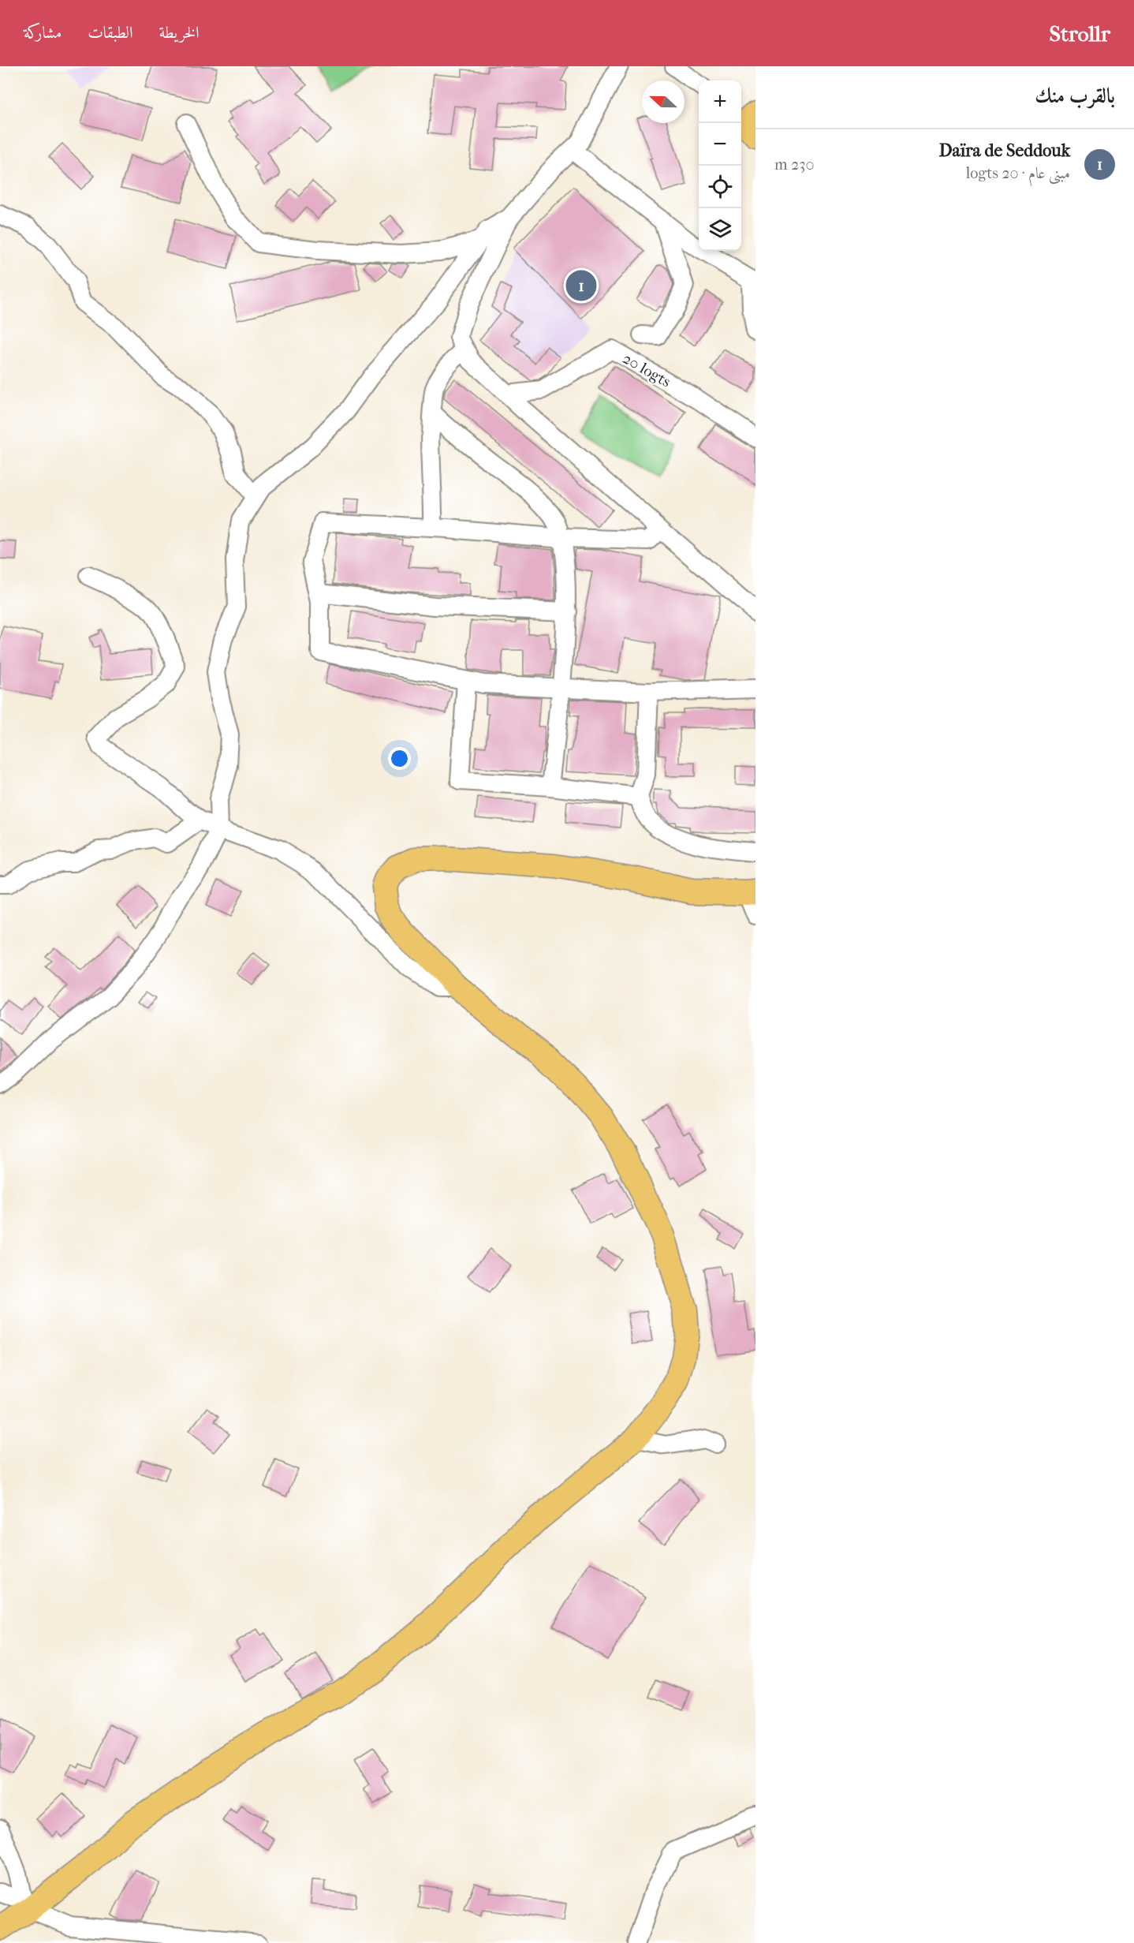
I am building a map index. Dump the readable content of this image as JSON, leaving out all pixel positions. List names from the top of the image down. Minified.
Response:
{"streets":{"street":["20 logts"]},"north":"left","page":{"header":"Strollr","nav":["الخريطة","الطبقات","مشاركة"],"heading":"بالقرب منك","map_buttons":["+","−"],"list":[{"mark":"1","name":"Daïra de Seddouk","note":"مبنى عام · 20 logts","value":"230 m"}],"pins":"1"}}
